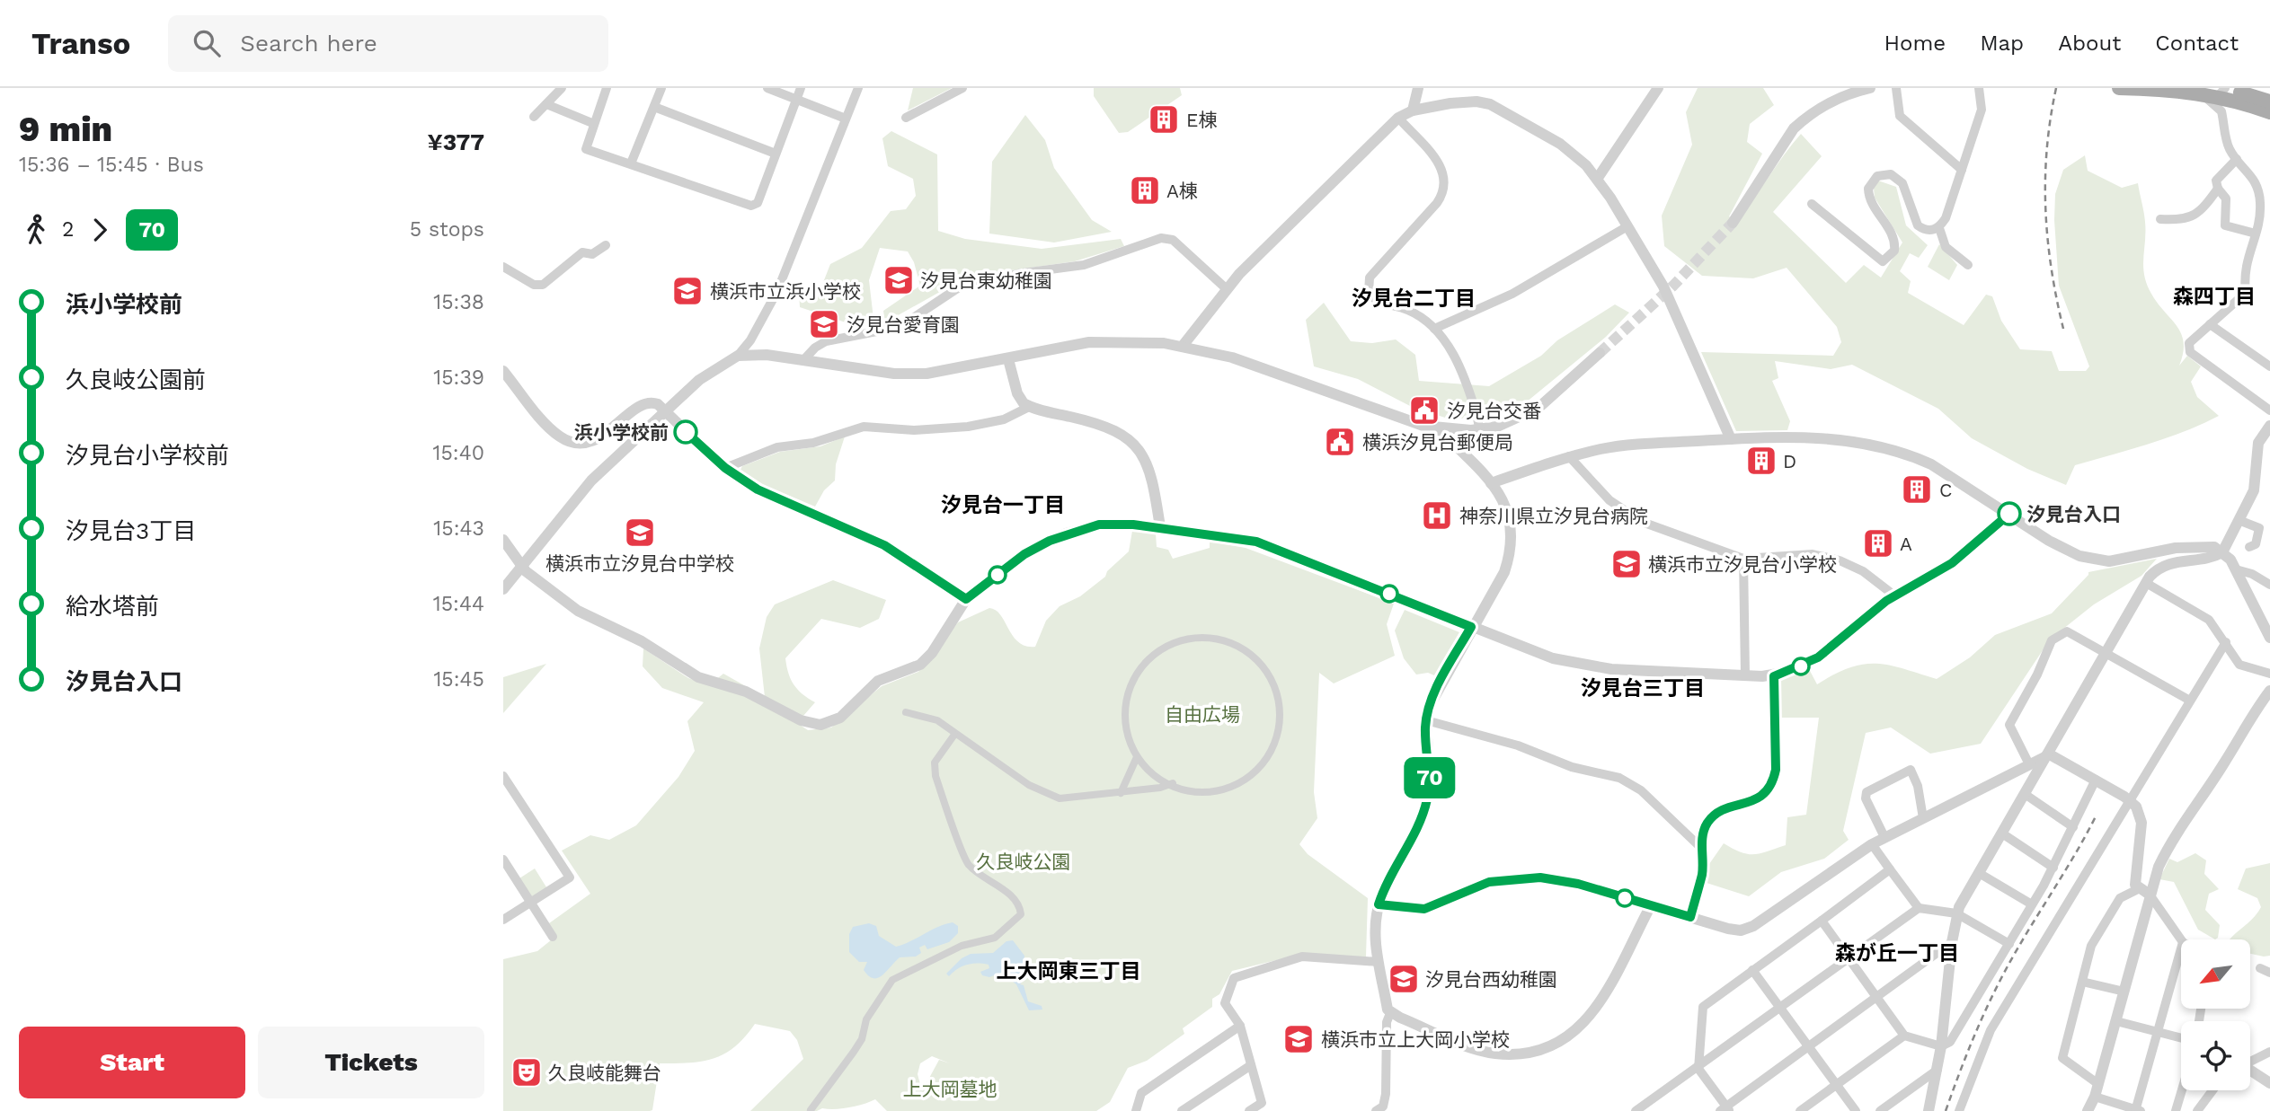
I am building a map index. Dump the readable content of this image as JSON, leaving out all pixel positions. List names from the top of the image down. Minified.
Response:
{"districts":["森四丁目","汐見台二丁目","汐見台一丁目","汐見台三丁目","森が丘一丁目","上大岡東三丁目"],"parks":["自由広場","久良岐公園","上大岡墓地"],"places":{"building":["E棟","A棟","D","C","A"],"school or university":["汐見台東幼稚園","横浜市立浜小学校","汐見台愛育園","横浜市立汐見台中学校","横浜市立汐見台小学校","汐見台西幼稚園","横浜市立上大岡小学校"],"public building":["汐見台交番","横浜汐見台郵便局"],"other":["浜小学校前","汐見台入口"],"hospital":["神奈川県立汐見台病院"],"theatre":["久良岐能舞台"]},"lines":["bus line 70"],"north":"bottom left","page":{"header":"Transo","search":"Search here","nav":["Home","Map","About","Contact"],"heading":["9 min","15:36 – 15:45 · Bus","¥377"],"on_map":"70","legs":["2","70","5 stops"],"list":[{"name":"浜小学校前","value":"15:38"},{"name":"久良岐公園前","value":"15:39"},{"name":"汐見台小学校前","value":"15:40"},{"name":"汐見台3丁目","value":"15:43"},{"name":"給水塔前","value":"15:44"},{"name":"汐見台入口","value":"15:45"}],"buttons":["Start","Tickets"]}}
